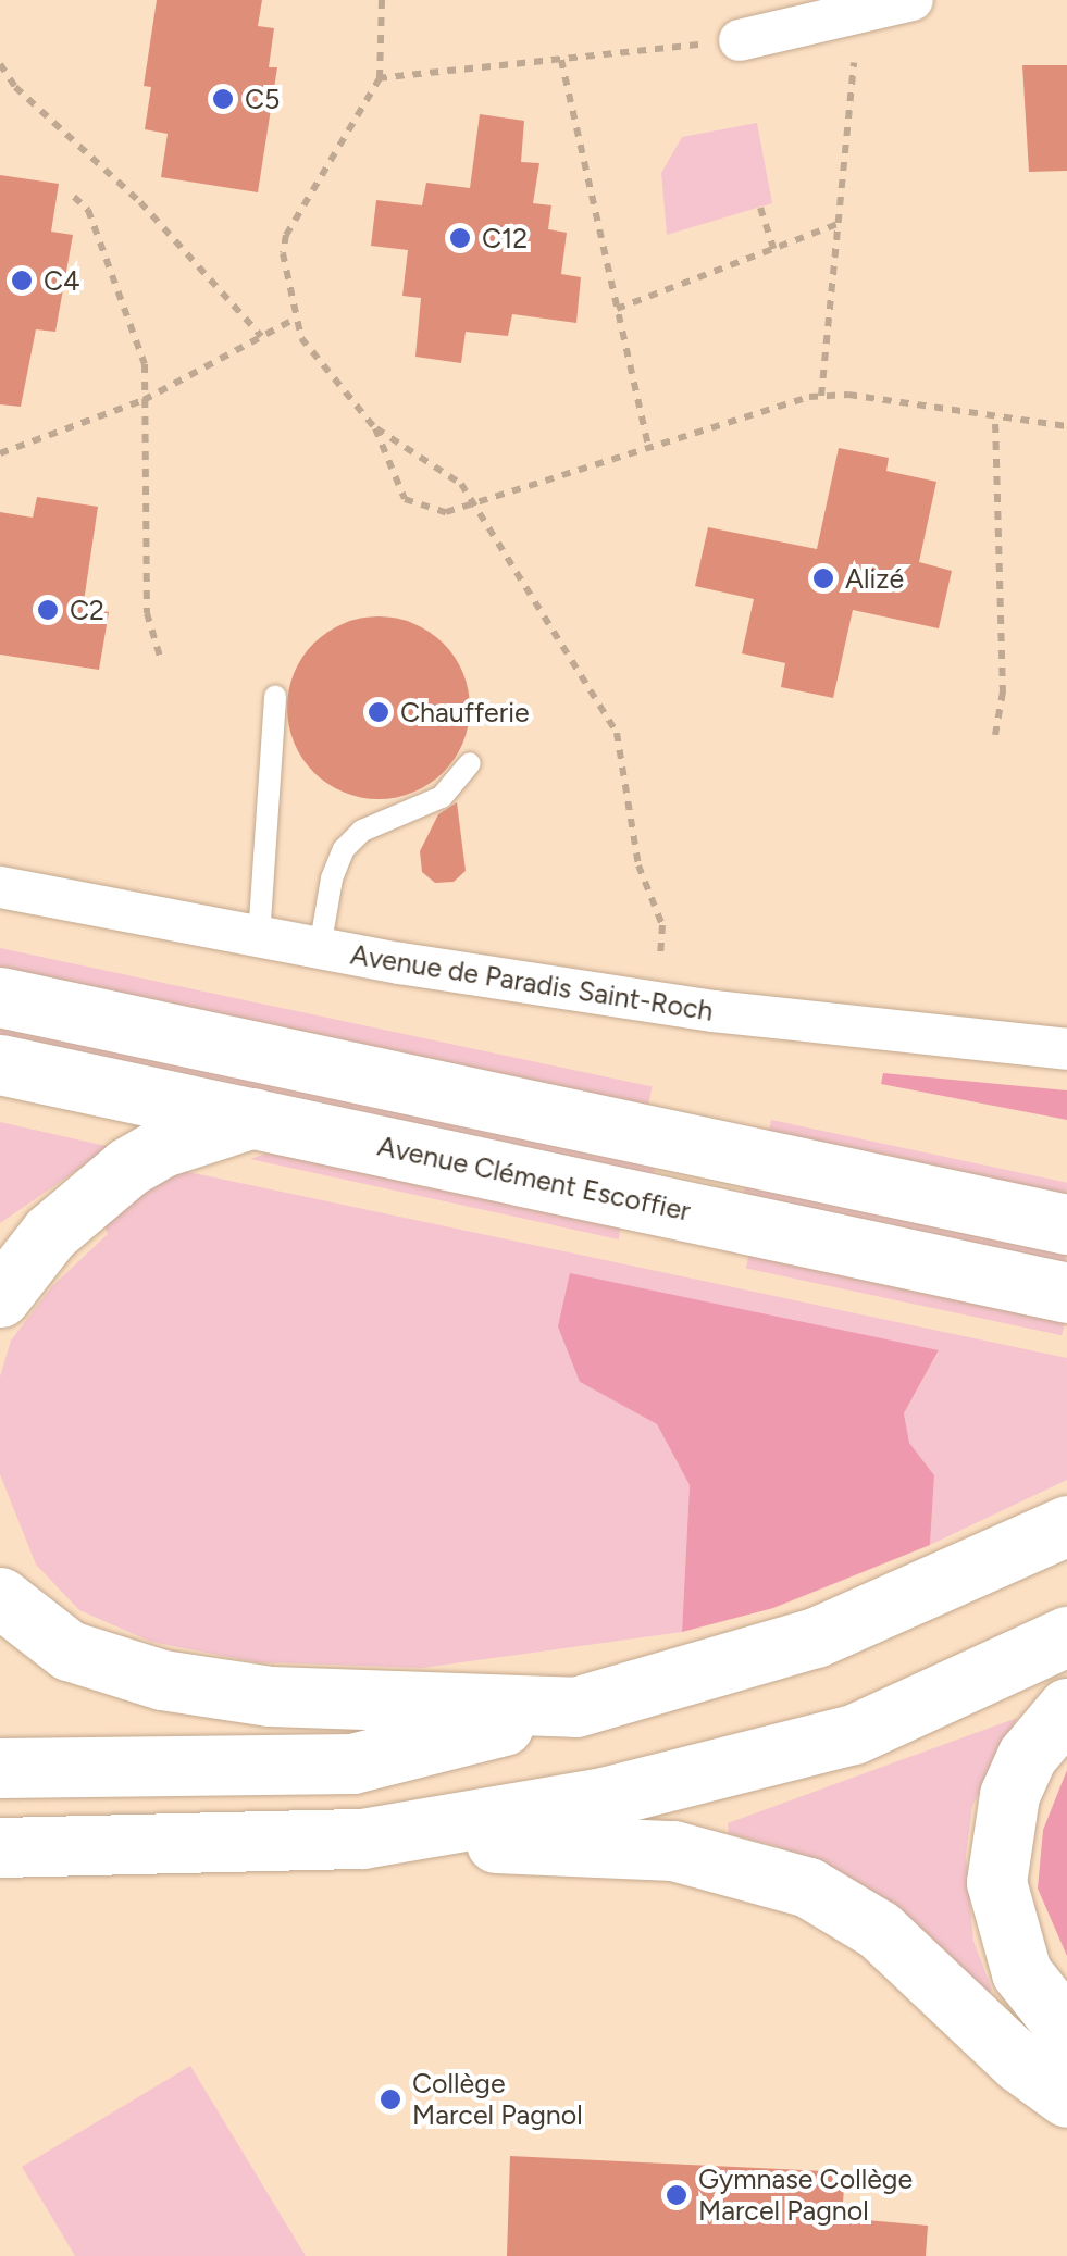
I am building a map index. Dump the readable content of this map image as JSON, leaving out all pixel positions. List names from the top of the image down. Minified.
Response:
{"streets":{"main road":["Avenue Clément Escoffier"],"street":["Avenue de Paradis Saint-Roch"]},"places":["C5","C12","C4","Alizé","C2","Chaufferie","Collège Marcel Pagnol","Gymnase Collège Marcel Pagnol"]}
